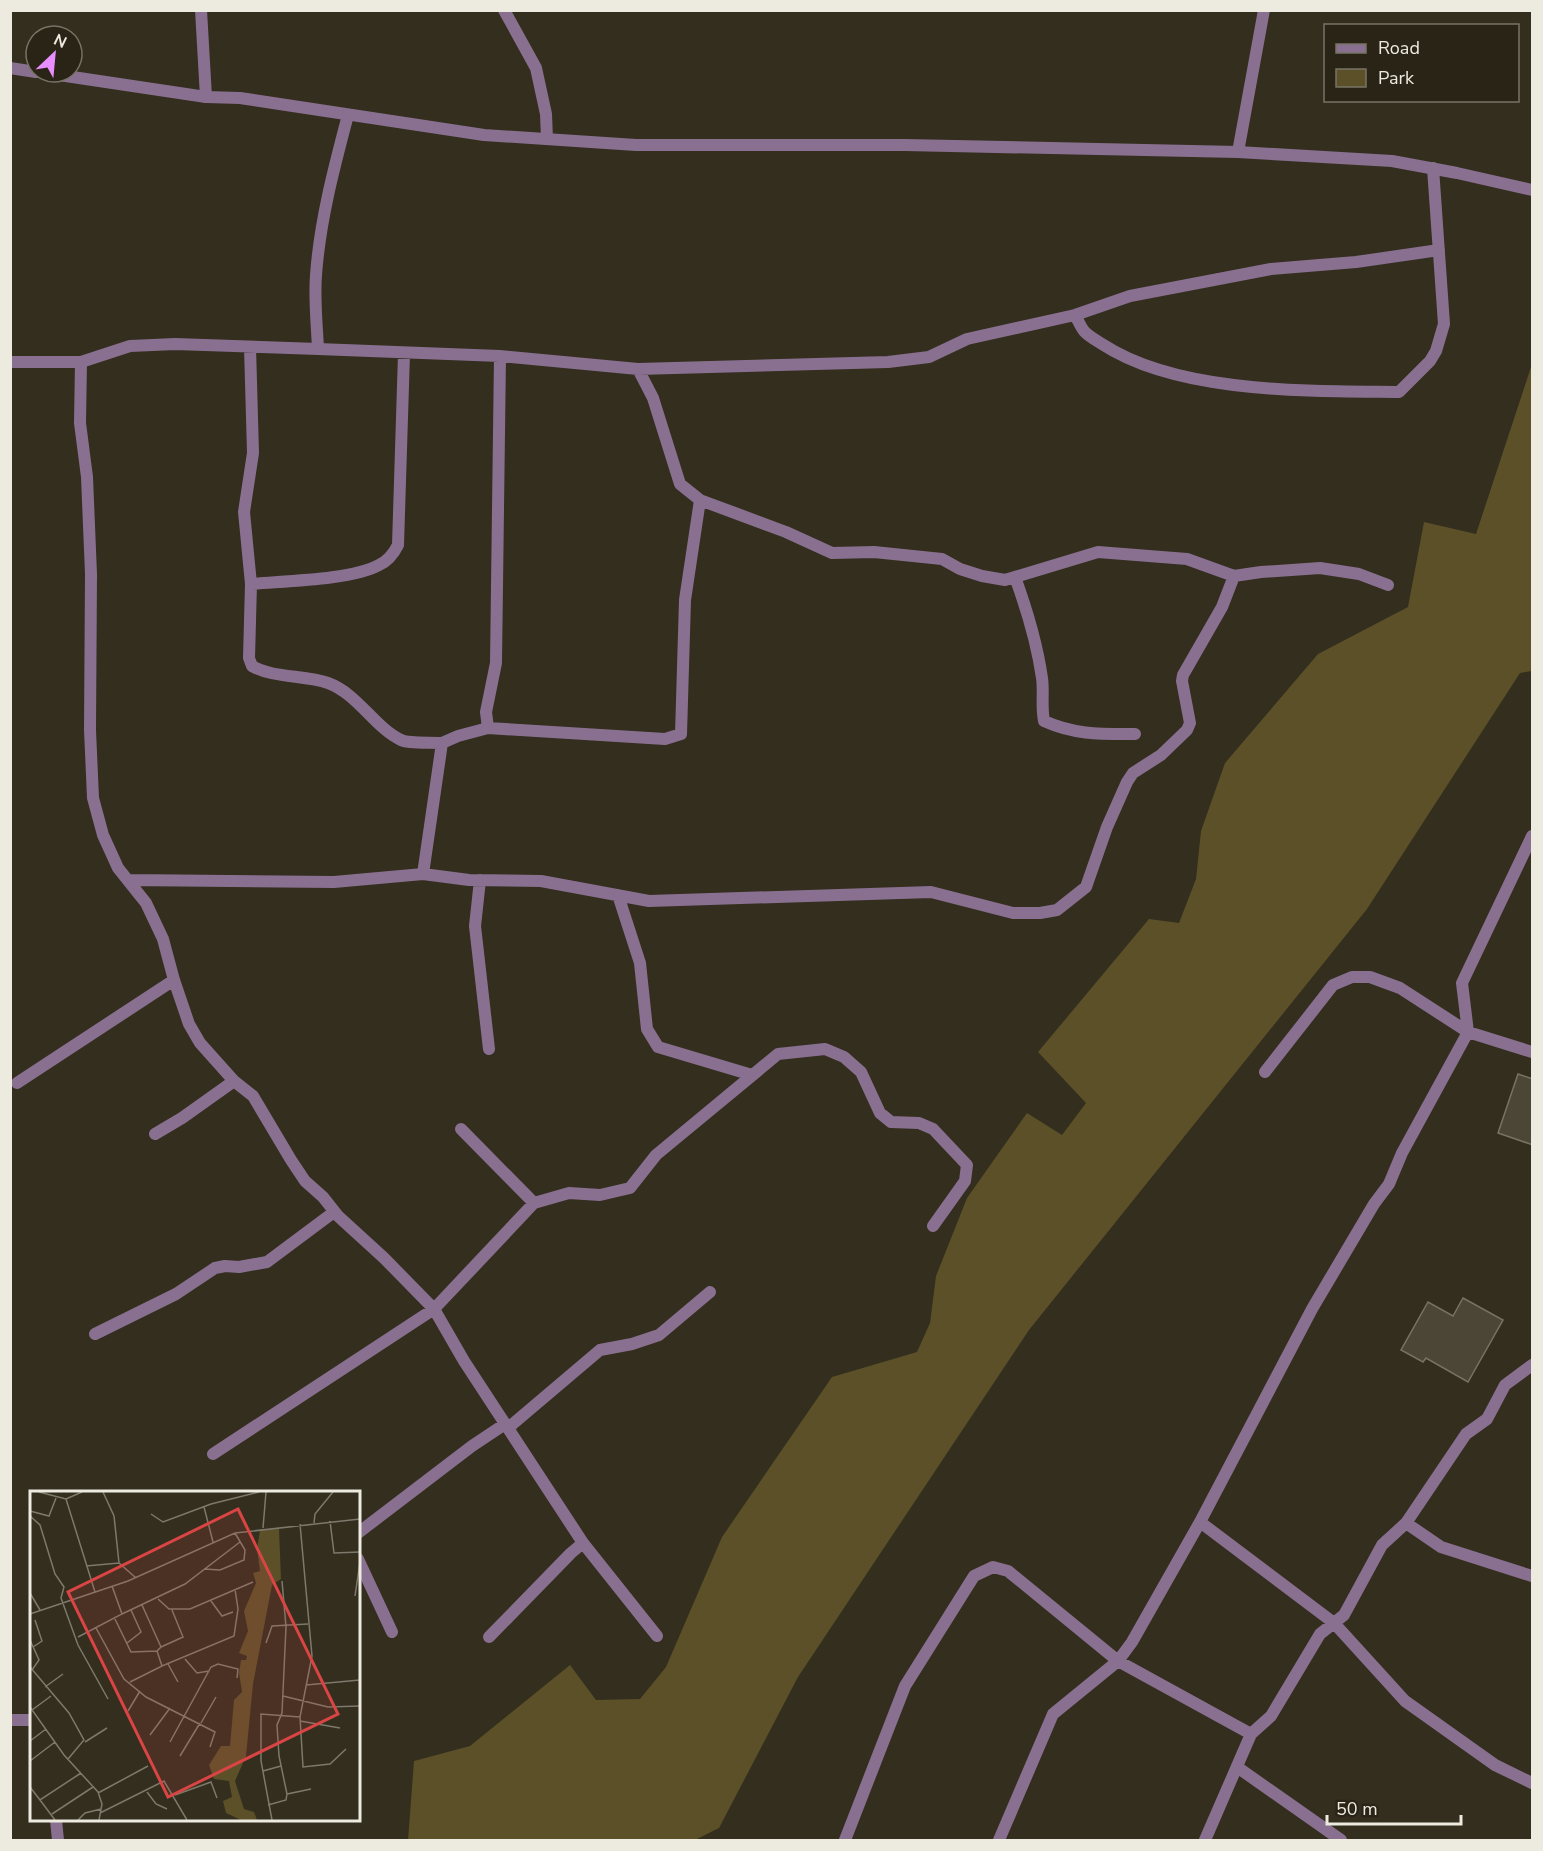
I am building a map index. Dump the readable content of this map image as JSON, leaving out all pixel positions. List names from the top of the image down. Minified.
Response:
{"legend":["Road","Park"],"scale_bar":"50 m","north":"top right"}
